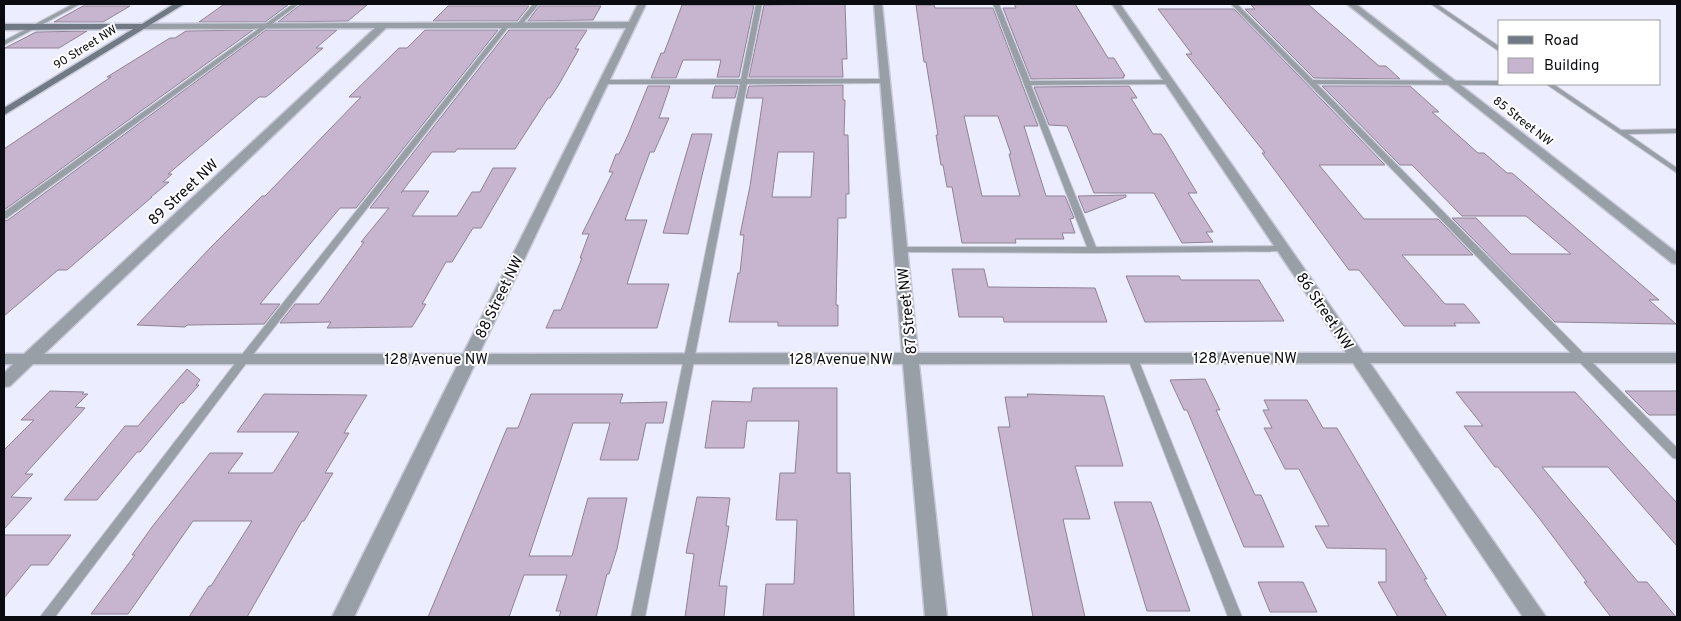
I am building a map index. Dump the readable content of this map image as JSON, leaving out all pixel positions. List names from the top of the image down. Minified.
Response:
{"streets":{"street":["90 Street NW","85 Street NW","89 Street NW","88 Street NW","87 Street NW","86 Street NW","128 Avenue NW"]},"crossings":[["89 Street NW","128 Avenue NW"],["88 Street NW","128 Avenue NW"],["87 Street NW","128 Avenue NW"],["86 Street NW","128 Avenue NW"]],"legend":["Road","Building"]}
